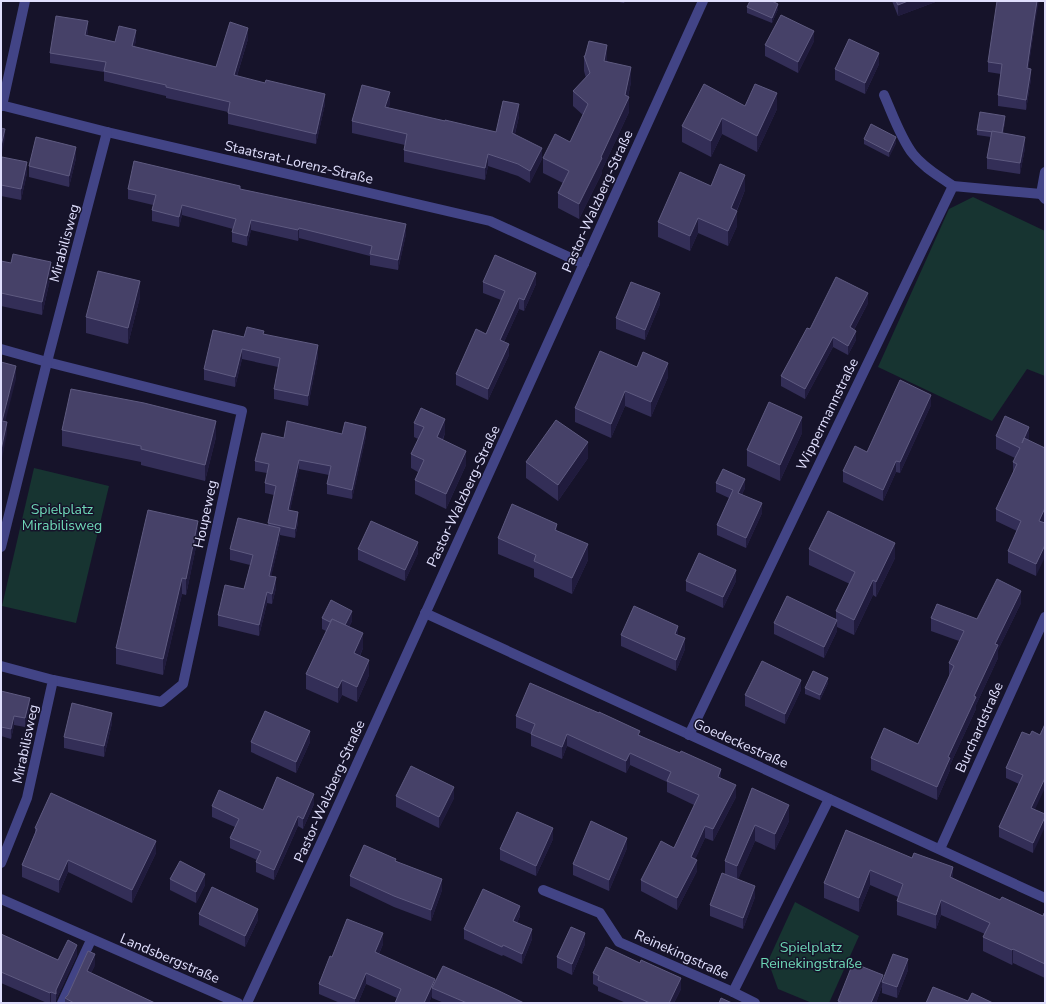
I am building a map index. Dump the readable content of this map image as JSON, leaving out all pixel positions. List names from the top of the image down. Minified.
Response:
{"streets":{"street":["Staatsrat-Lorenz-Straße","Pastor-Walzberg-Straße","Mirabilisweg","Wippermannstraße","Houpeweg","Burchardstraße","Goedeckestraße","Reinekingstraße","Landsbergstraße"]},"crossings":[["Staatsrat-Lorenz-Straße","Pastor-Walzberg-Straße"],["Staatsrat-Lorenz-Straße","Mirabilisweg"],["Pastor-Walzberg-Straße","Goedeckestraße"],["Mirabilisweg","Houpeweg"],["Wippermannstraße","Goedeckestraße"],["Burchardstraße","Goedeckestraße"],["Goedeckestraße","Reinekingstraße"]],"parks":["Spielplatz Mirabilisweg","Spielplatz Reinekingstraße"]}
